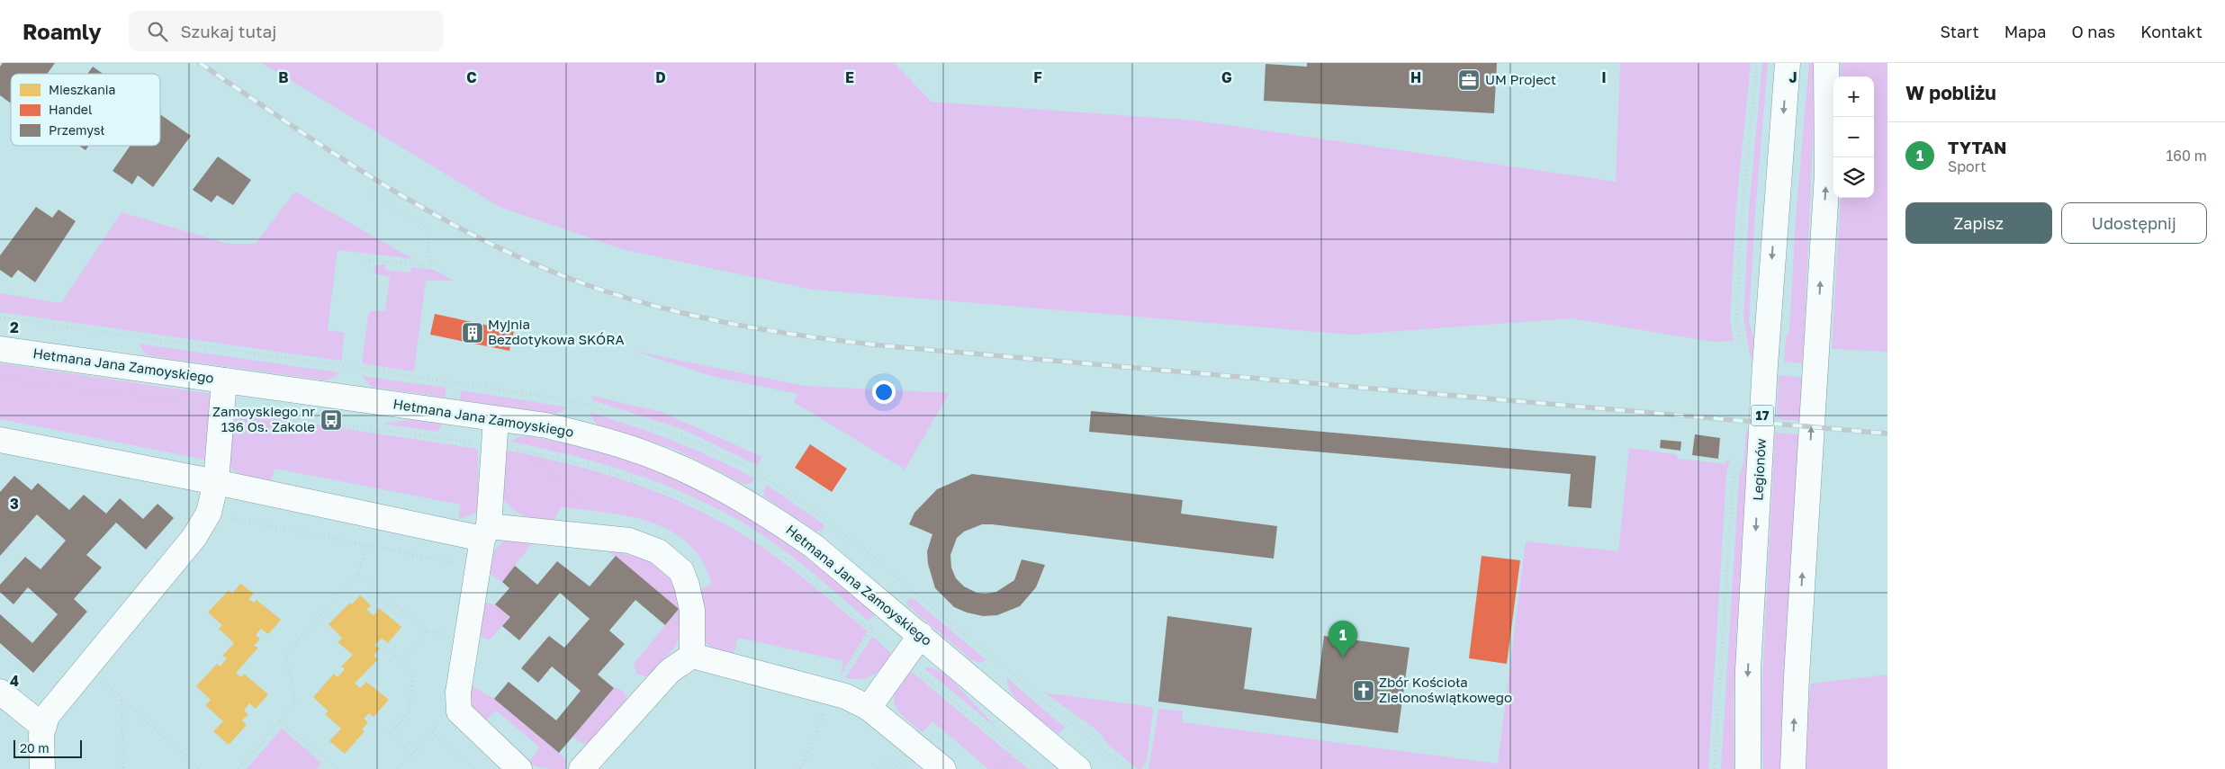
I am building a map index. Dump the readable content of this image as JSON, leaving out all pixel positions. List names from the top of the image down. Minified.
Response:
{"streets":{"main road":["Hetmana Jana Zamoyskiego","17","Legionów"]},"places":{"office":["UM Project"],"building":["Myjnia Bezdotykowa SKÓRA"],"bus stop":["Zamoyskiego nr 136 Os. Zakole"],"church":["Zbór Kościoła Zielonoświątkowego"]},"legend":["Mieszkania","Handel","Przemysł"],"scale_bar":"20 m","page":{"header":"Roamly","search":"Szukaj tutaj","nav":["Start","Mapa","O nas","Kontakt"],"heading":"W pobliżu","map_buttons":["+","−"],"list":[{"mark":"1","name":"TYTAN","note":"Sport","value":"160 m"}],"buttons":["Zapisz","Udostępnij"],"pins":"1","scale":"20 m"},"grid":{"columns":["B","C","D","E","F","G","H","I","J"],"rows":["2","3","4"]}}
